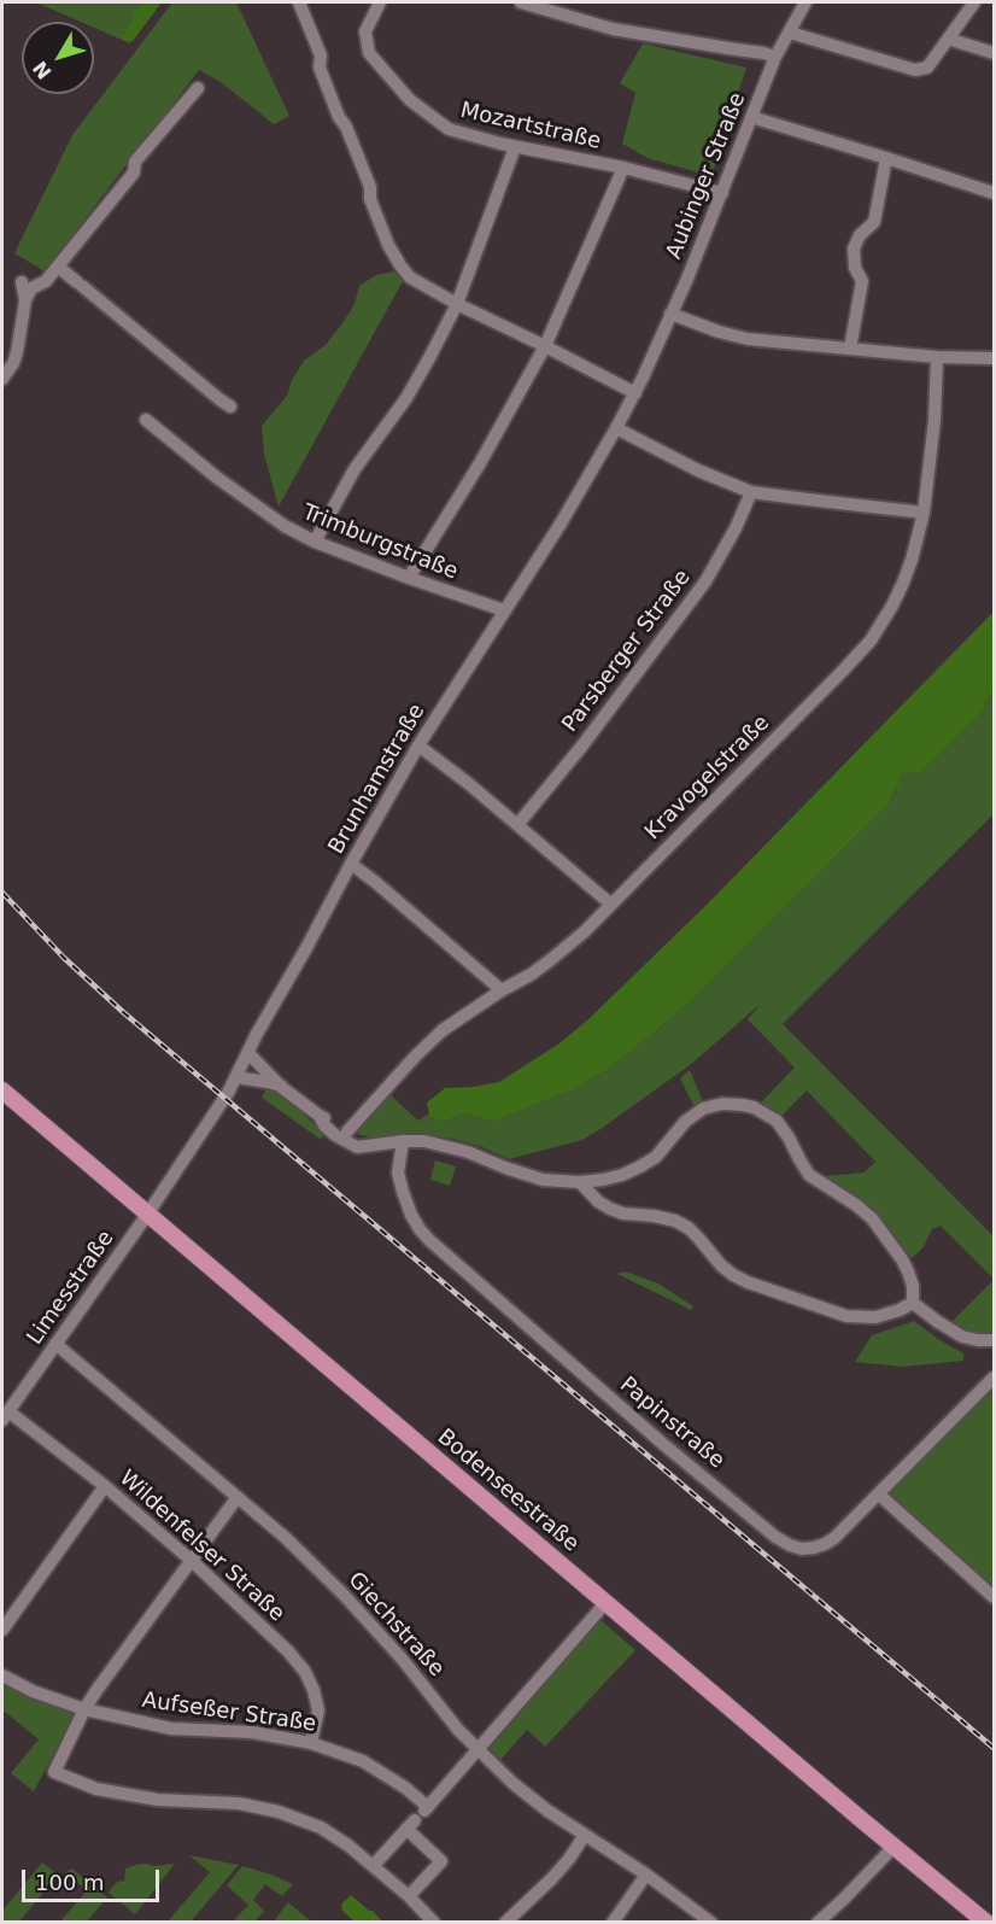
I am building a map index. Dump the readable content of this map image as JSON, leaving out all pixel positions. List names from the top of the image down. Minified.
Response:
{"streets":{"main road":["Bodenseestraße"],"street":["Mozartstraße","Aubinger Straße","Trimburgstraße","Parsberger Straße","Kravogelstraße","Brunhamstraße","Limesstraße","Papinstraße","Wildenfelser Straße","Giechstraße","Aufseßer Straße"]},"crossings":[["Mozartstraße","Aubinger Straße"],["Aubinger Straße","Brunhamstraße"],["Trimburgstraße","Brunhamstraße"],["Brunhamstraße","Limesstraße"],["Brunhamstraße","Bodenseestraße"],["Limesstraße","Bodenseestraße"],["Limesstraße","Wildenfelser Straße"],["Limesstraße","Giechstraße"],["Wildenfelser Straße","Aufseßer Straße"]],"scale_bar":"100 m","north":"bottom left"}
